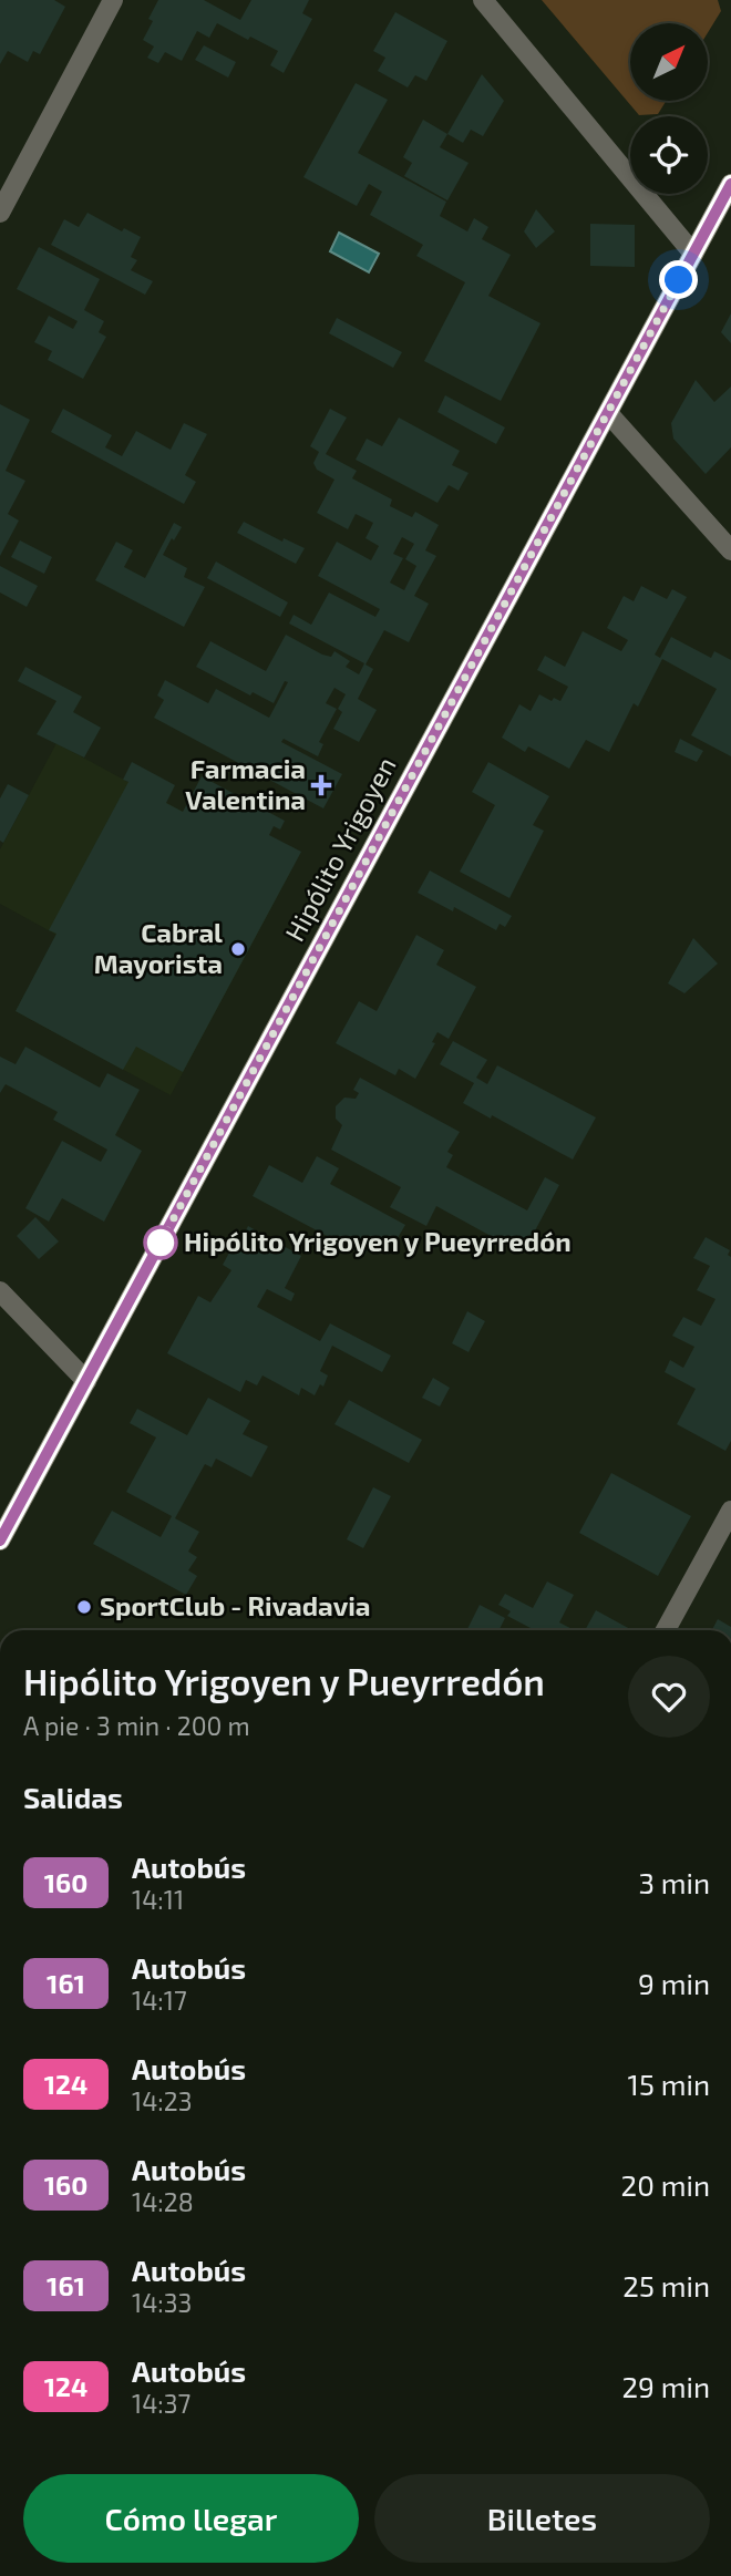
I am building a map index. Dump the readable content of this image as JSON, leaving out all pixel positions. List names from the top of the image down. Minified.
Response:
{"streets":{"main road":["Hipólito Yrigoyen"]},"places":{"health":["Farmacia Valentina"],"other":["Cabral Mayorista","Hipólito Yrigoyen y Pueyrredón","SportClub - Rivadavia"]},"lines":["bus line 160"],"north":"top right","page":{"heading":[["Hipólito Yrigoyen y Pueyrredón","A pie · 3 min · 200 m"],"Salidas"],"list":[{"mark":"160","name":"Autobús","note":"14:11","value":"3 min"},{"mark":"161","name":"Autobús","note":"14:17","value":"9 min"},{"mark":"124","name":"Autobús","note":"14:23","value":"15 min"},{"mark":"160","name":"Autobús","note":"14:28","value":"20 min"},{"mark":"161","name":"Autobús","note":"14:33","value":"25 min"},{"mark":"124","name":"Autobús","note":"14:37","value":"29 min"}],"buttons":["Cómo llegar","Billetes"]}}
